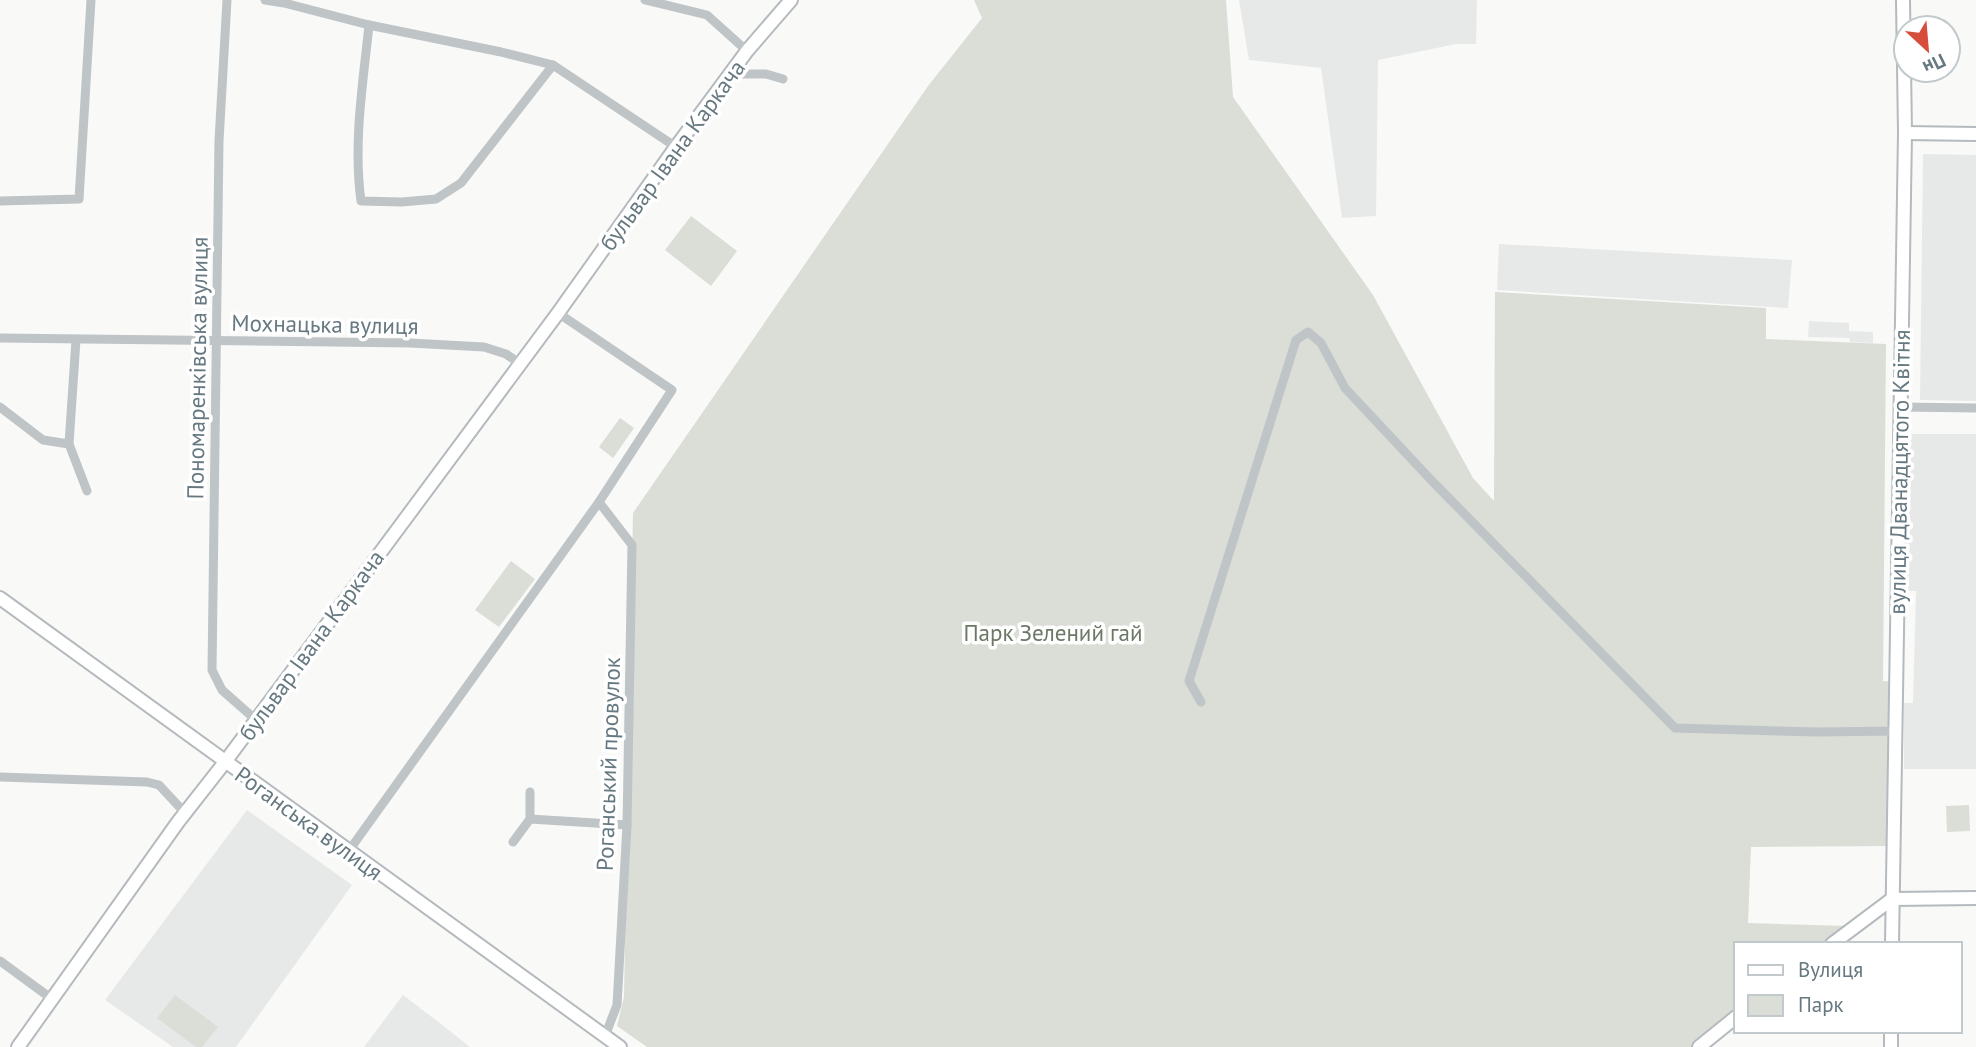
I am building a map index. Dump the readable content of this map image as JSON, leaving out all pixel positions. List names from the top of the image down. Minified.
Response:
{"streets":{"street":["бульвар Івана Каркача","Мохнацька вулиця","Пономаренківська вулиця","вулиця Дванадцятого Квітня","Роганський провулок","Роганська вулиця"]},"crossings":[["бульвар Івана Каркача","Мохнацька вулиця"],["бульвар Івана Каркача","Пономаренківська вулиця"],["бульвар Івана Каркача","Роганська вулиця"],["Мохнацька вулиця","Пономаренківська вулиця"],["Роганський провулок","Роганська вулиця"]],"parks":["Парк Зелений гай"],"legend":["Вулиця","Парк"],"north":"bottom right"}
